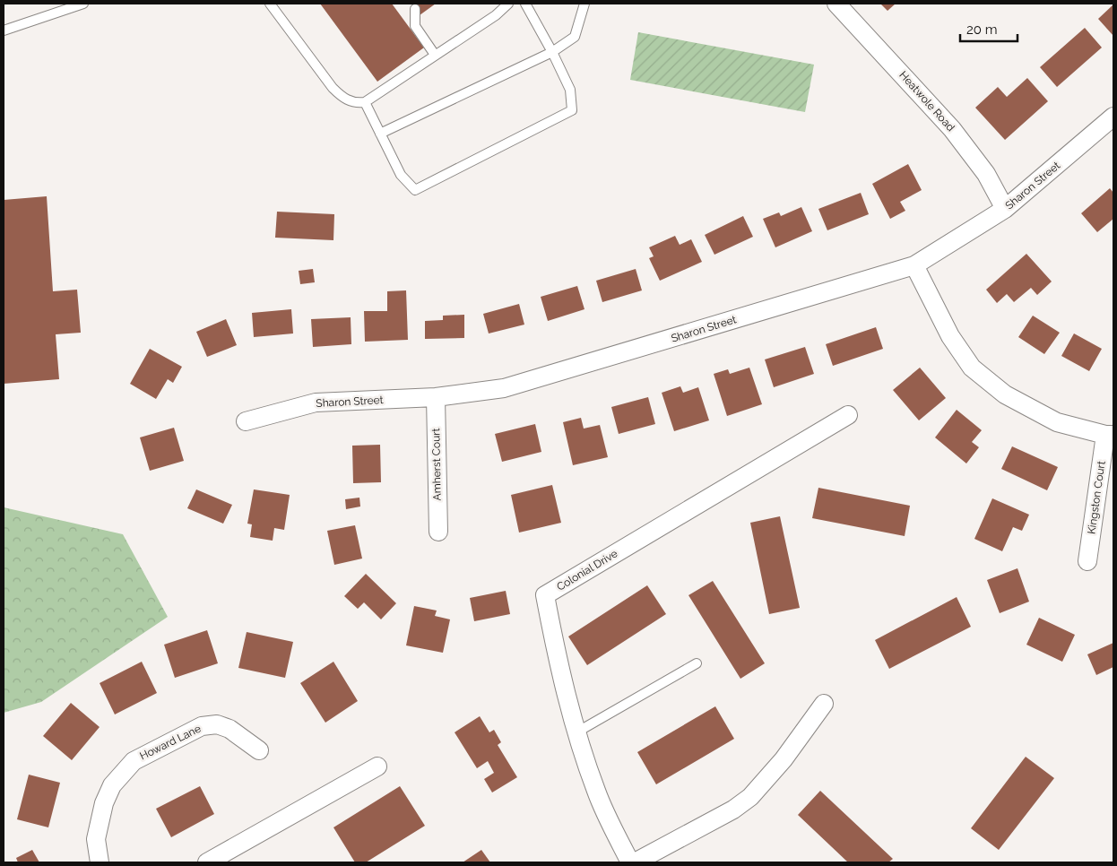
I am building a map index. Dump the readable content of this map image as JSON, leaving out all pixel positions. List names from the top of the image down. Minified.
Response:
{"streets":{"street":["Heatwole Road","Sharon Street","Amherst Court","Kingston Court","Colonial Drive","Howard Lane"]},"crossings":[["Heatwole Road","Sharon Street"],["Sharon Street","Amherst Court"]],"scale_bar":"20 m"}
